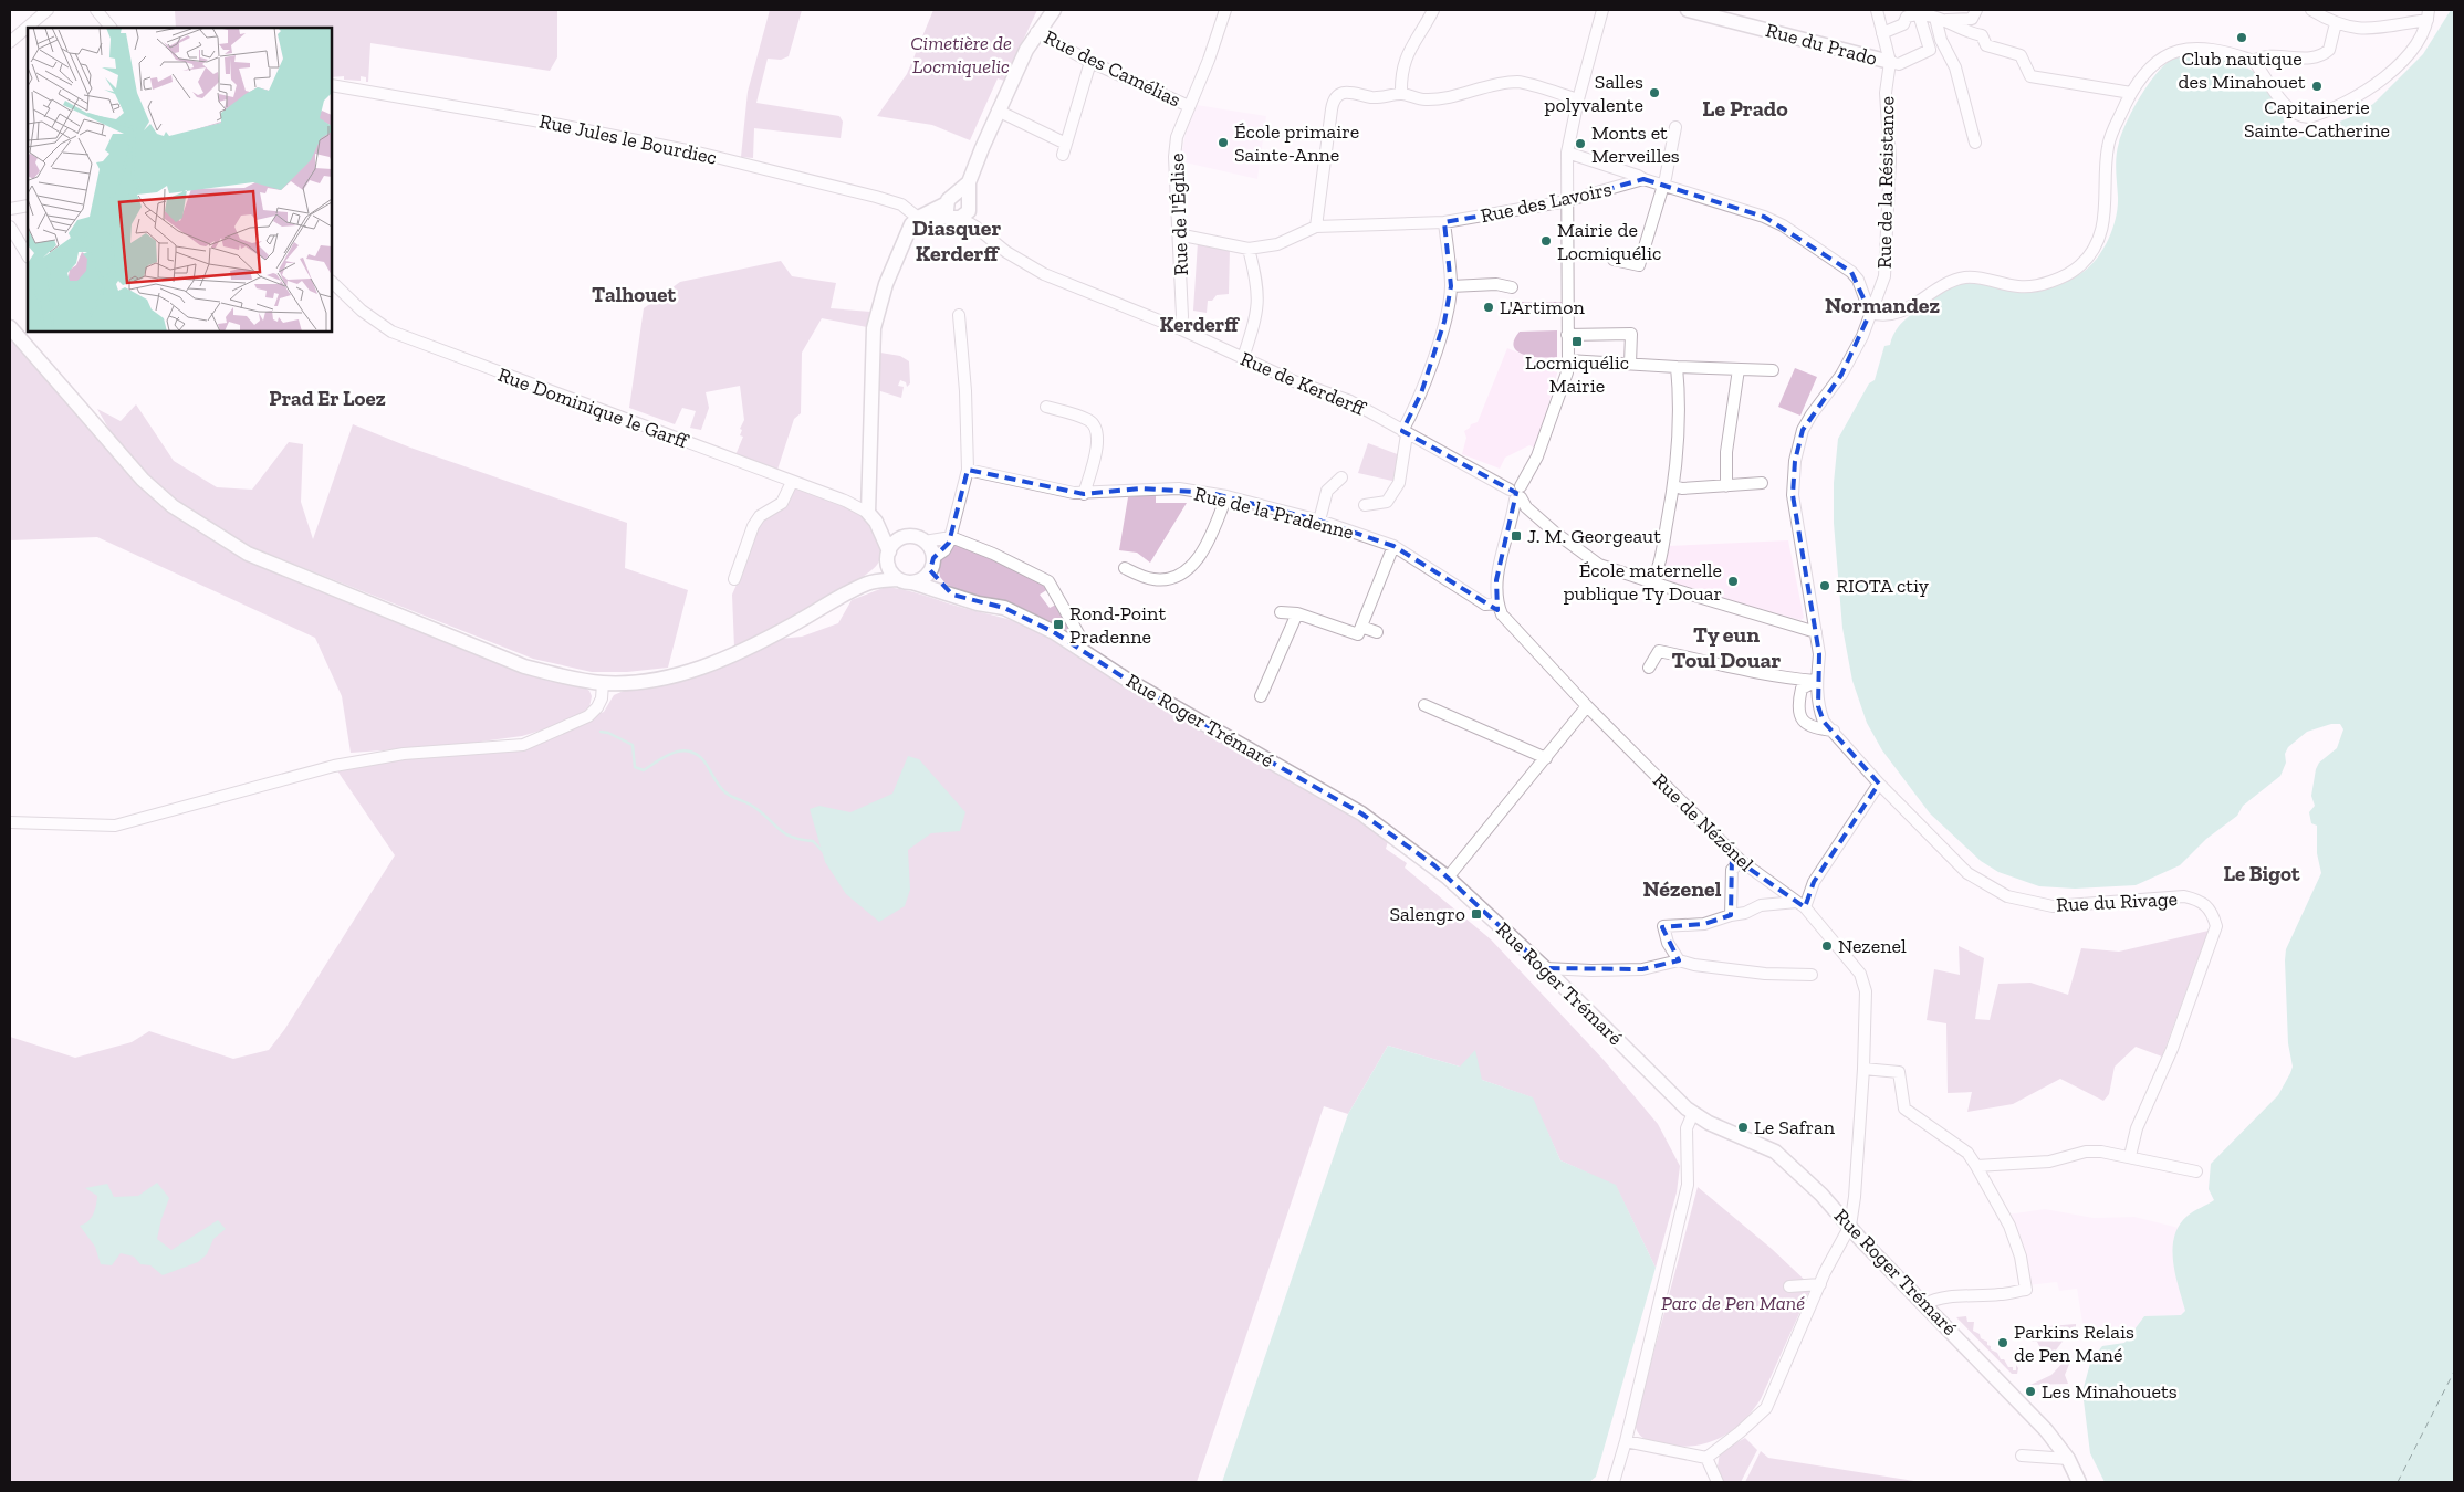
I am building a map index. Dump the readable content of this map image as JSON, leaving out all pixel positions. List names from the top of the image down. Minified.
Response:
{"streets":{"street":["Rue du Prado","Rue des Camélias","Rue Jules le Bourdiec","Rue de la Résistance","Rue des Lavoirs","Rue de l'Église","Rue de Kerderff","Rue Dominique le Garff","Rue de la Pradenne","Rue Roger Trémaré","Rue de Nézénel","Rue du Rivage"]},"crossings":[["Rue du Prado","Rue de la Résistance"],["Rue des Camélias","Rue de l'Église"],["Rue Jules le Bourdiec","Rue de Kerderff"],["Rue des Lavoirs","Rue de l'Église"],["Rue de l'Église","Rue de Kerderff"],["Rue de la Pradenne","Rue de Nézénel"],["Rue Roger Trémaré","Rue de Nézénel"]],"districts":["Le Prado","Diasquer Kerderff","Talhouet","Normandez","Kerderff","Prad Er Loez","Ty eun Toul Douar","Le Bigot","Nézenel"],"parks":["Cimetière de Locmiquelic","Parc de Pen Mané"],"places":{"other":["Club nautique des Minahouet","Capitainerie Sainte-Catherine","Salles polyvalente","École primaire Sainte-Anne","Monts et Merveilles","Mairie de Locmiquélic","L'Artimon","École maternelle publique Ty Douar","RIOTA ctiy","Nezenel","Le Safran","Parkins Relais de Pen Mané","Les Minahouets"],"transit":["Locmiquélic Mairie","J. M. Georgeaut","Rond-Point Pradenne","Salengro"]}}
